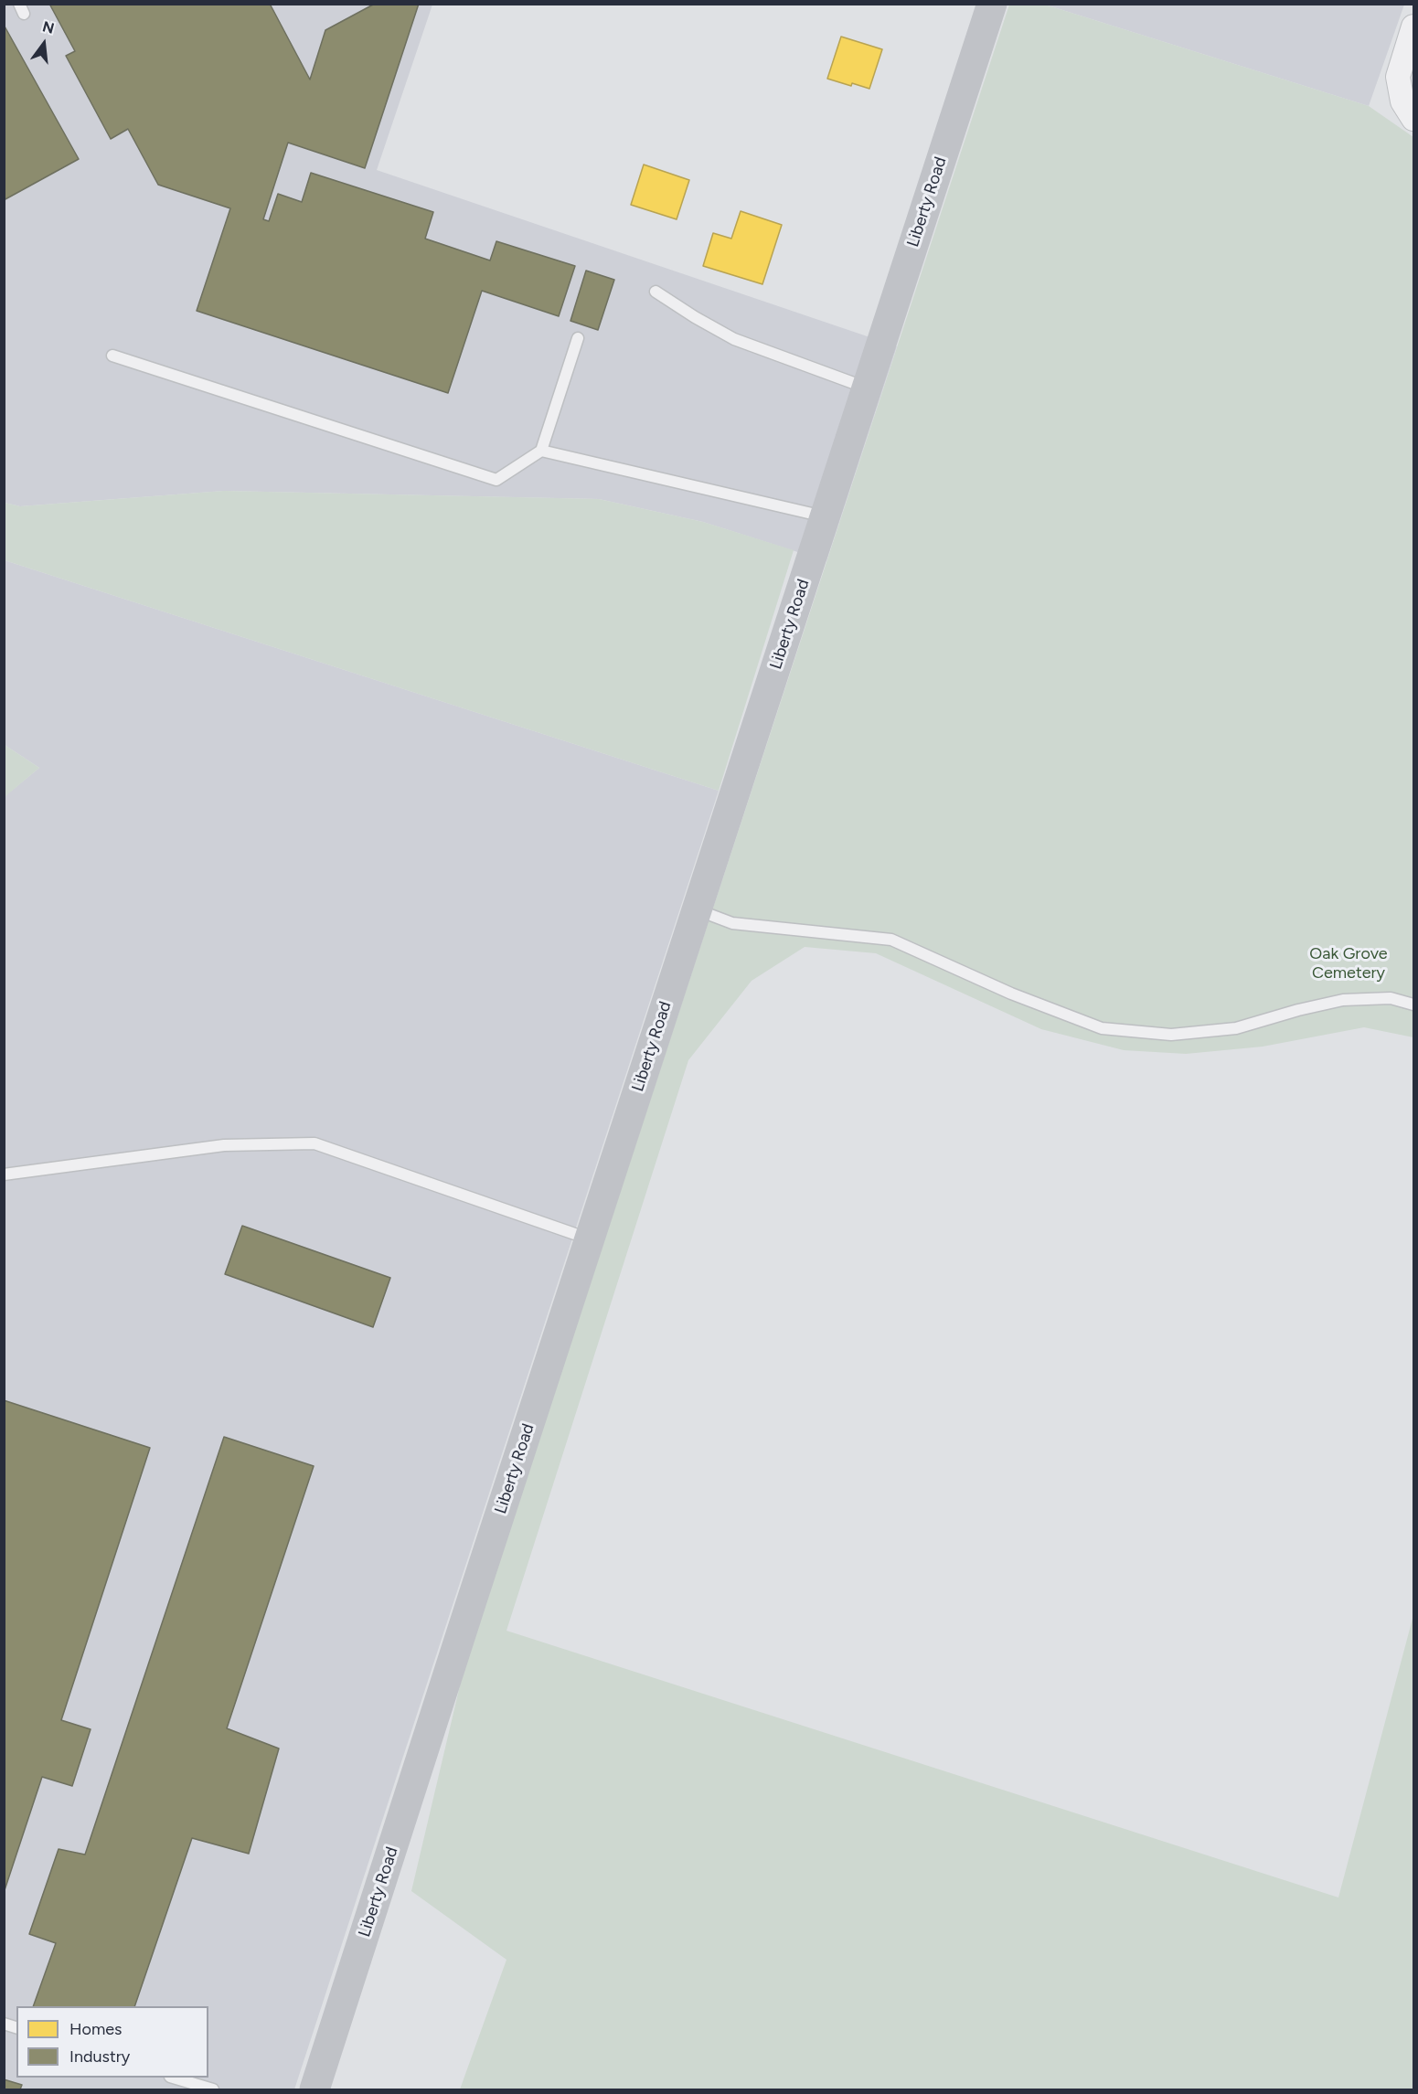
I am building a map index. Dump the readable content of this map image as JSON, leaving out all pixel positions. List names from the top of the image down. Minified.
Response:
{"streets":{"street":["Liberty Road"]},"parks":["Oak Grove Cemetery"],"legend":["Homes","Industry"],"north":"top"}
